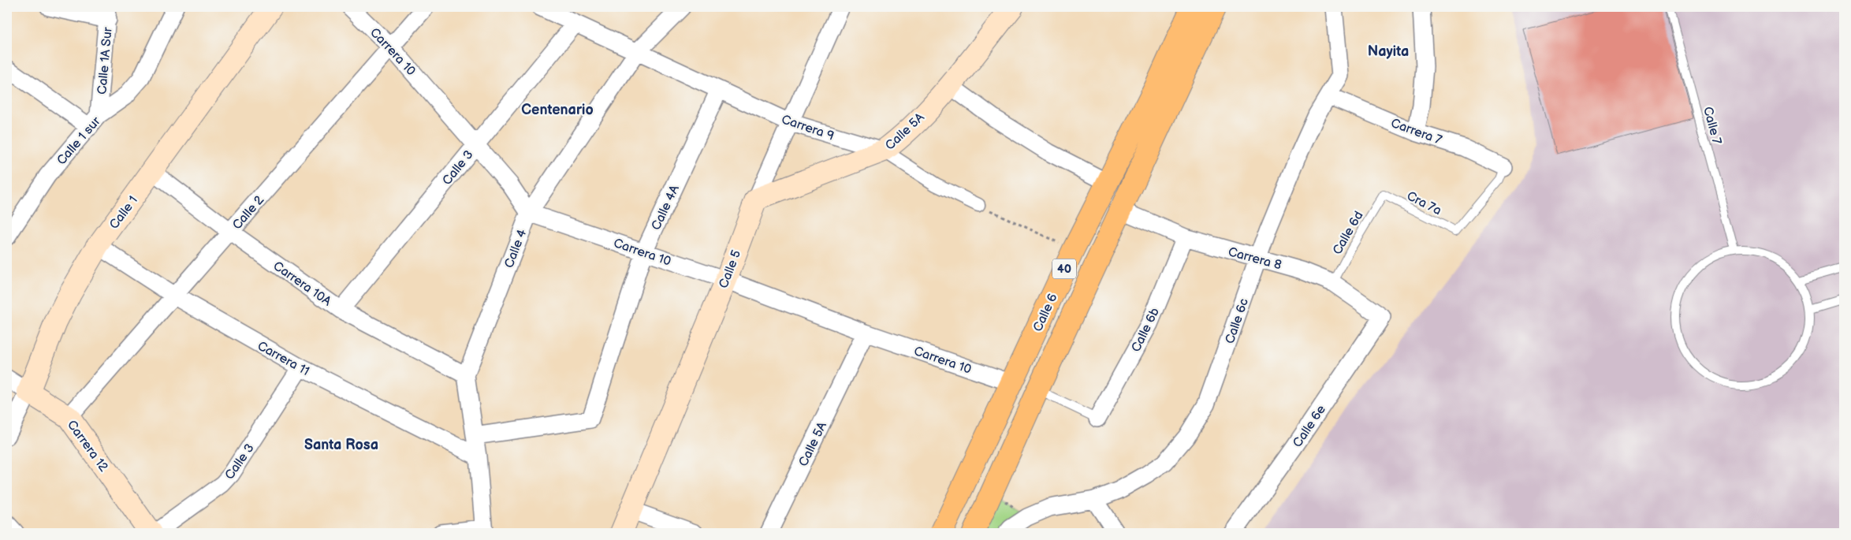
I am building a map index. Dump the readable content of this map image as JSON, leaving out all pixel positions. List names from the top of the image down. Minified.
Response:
{"streets":{"highway":["40","Calle 6"],"main road":["Calle 5A","Calle 1","Calle 5","Carrera 12"],"street":["Carrera 10","Calle 1A Sur","Carrera 9","Carrera 7","Calle 1 sur","Calle 3","Calle 4A","Calle 2","Calle 4","Carrera 8","Carrera 10A","Calle 6c","Calle 6b","Carrera 11","Calle 6e"],"lane":["Calle 7","Cra 7a","Calle 6d"]},"crossings":[["Carrera 10","Calle 5A"],["Carrera 10","Calle 3"],["Carrera 10","Calle 4A"],["Carrera 10","Calle 2"],["Carrera 10","Calle 4"],["Carrera 10","Calle 5"],["Carrera 10","Calle 6"],["Calle 1A Sur","Calle 1 sur"],["Carrera 9","Calle 5A"],["Carrera 9","Calle 3"],["Carrera 9","Calle 4A"],["Carrera 9","Calle 4"],["Carrera 9","Calle 5"],["Calle 5A","Calle 5"],["Carrera 7","Cra 7a"],["Carrera 7","Calle 6c"],["Calle 3","Carrera 10A"],["Calle 3","Carrera 11"],["Cra 7a","Calle 6d"],["Calle 4A","Calle 4"],["Calle 1","Carrera 10A"],["Calle 1","Carrera 11"],["Calle 1","Carrera 12"],["Calle 2","Carrera 10A"],["Calle 2","Carrera 11"],["Calle 2","Carrera 12"],["Calle 6d","Carrera 8"],["Calle 4","Carrera 10A"],["Calle 4","Carrera 11"],["Carrera 8","Calle 6"],["Carrera 8","Calle 6c"],["Carrera 8","Calle 6b"],["Carrera 8","Calle 6e"]],"districts":["Nayita","Centenario","Santa Rosa"]}
